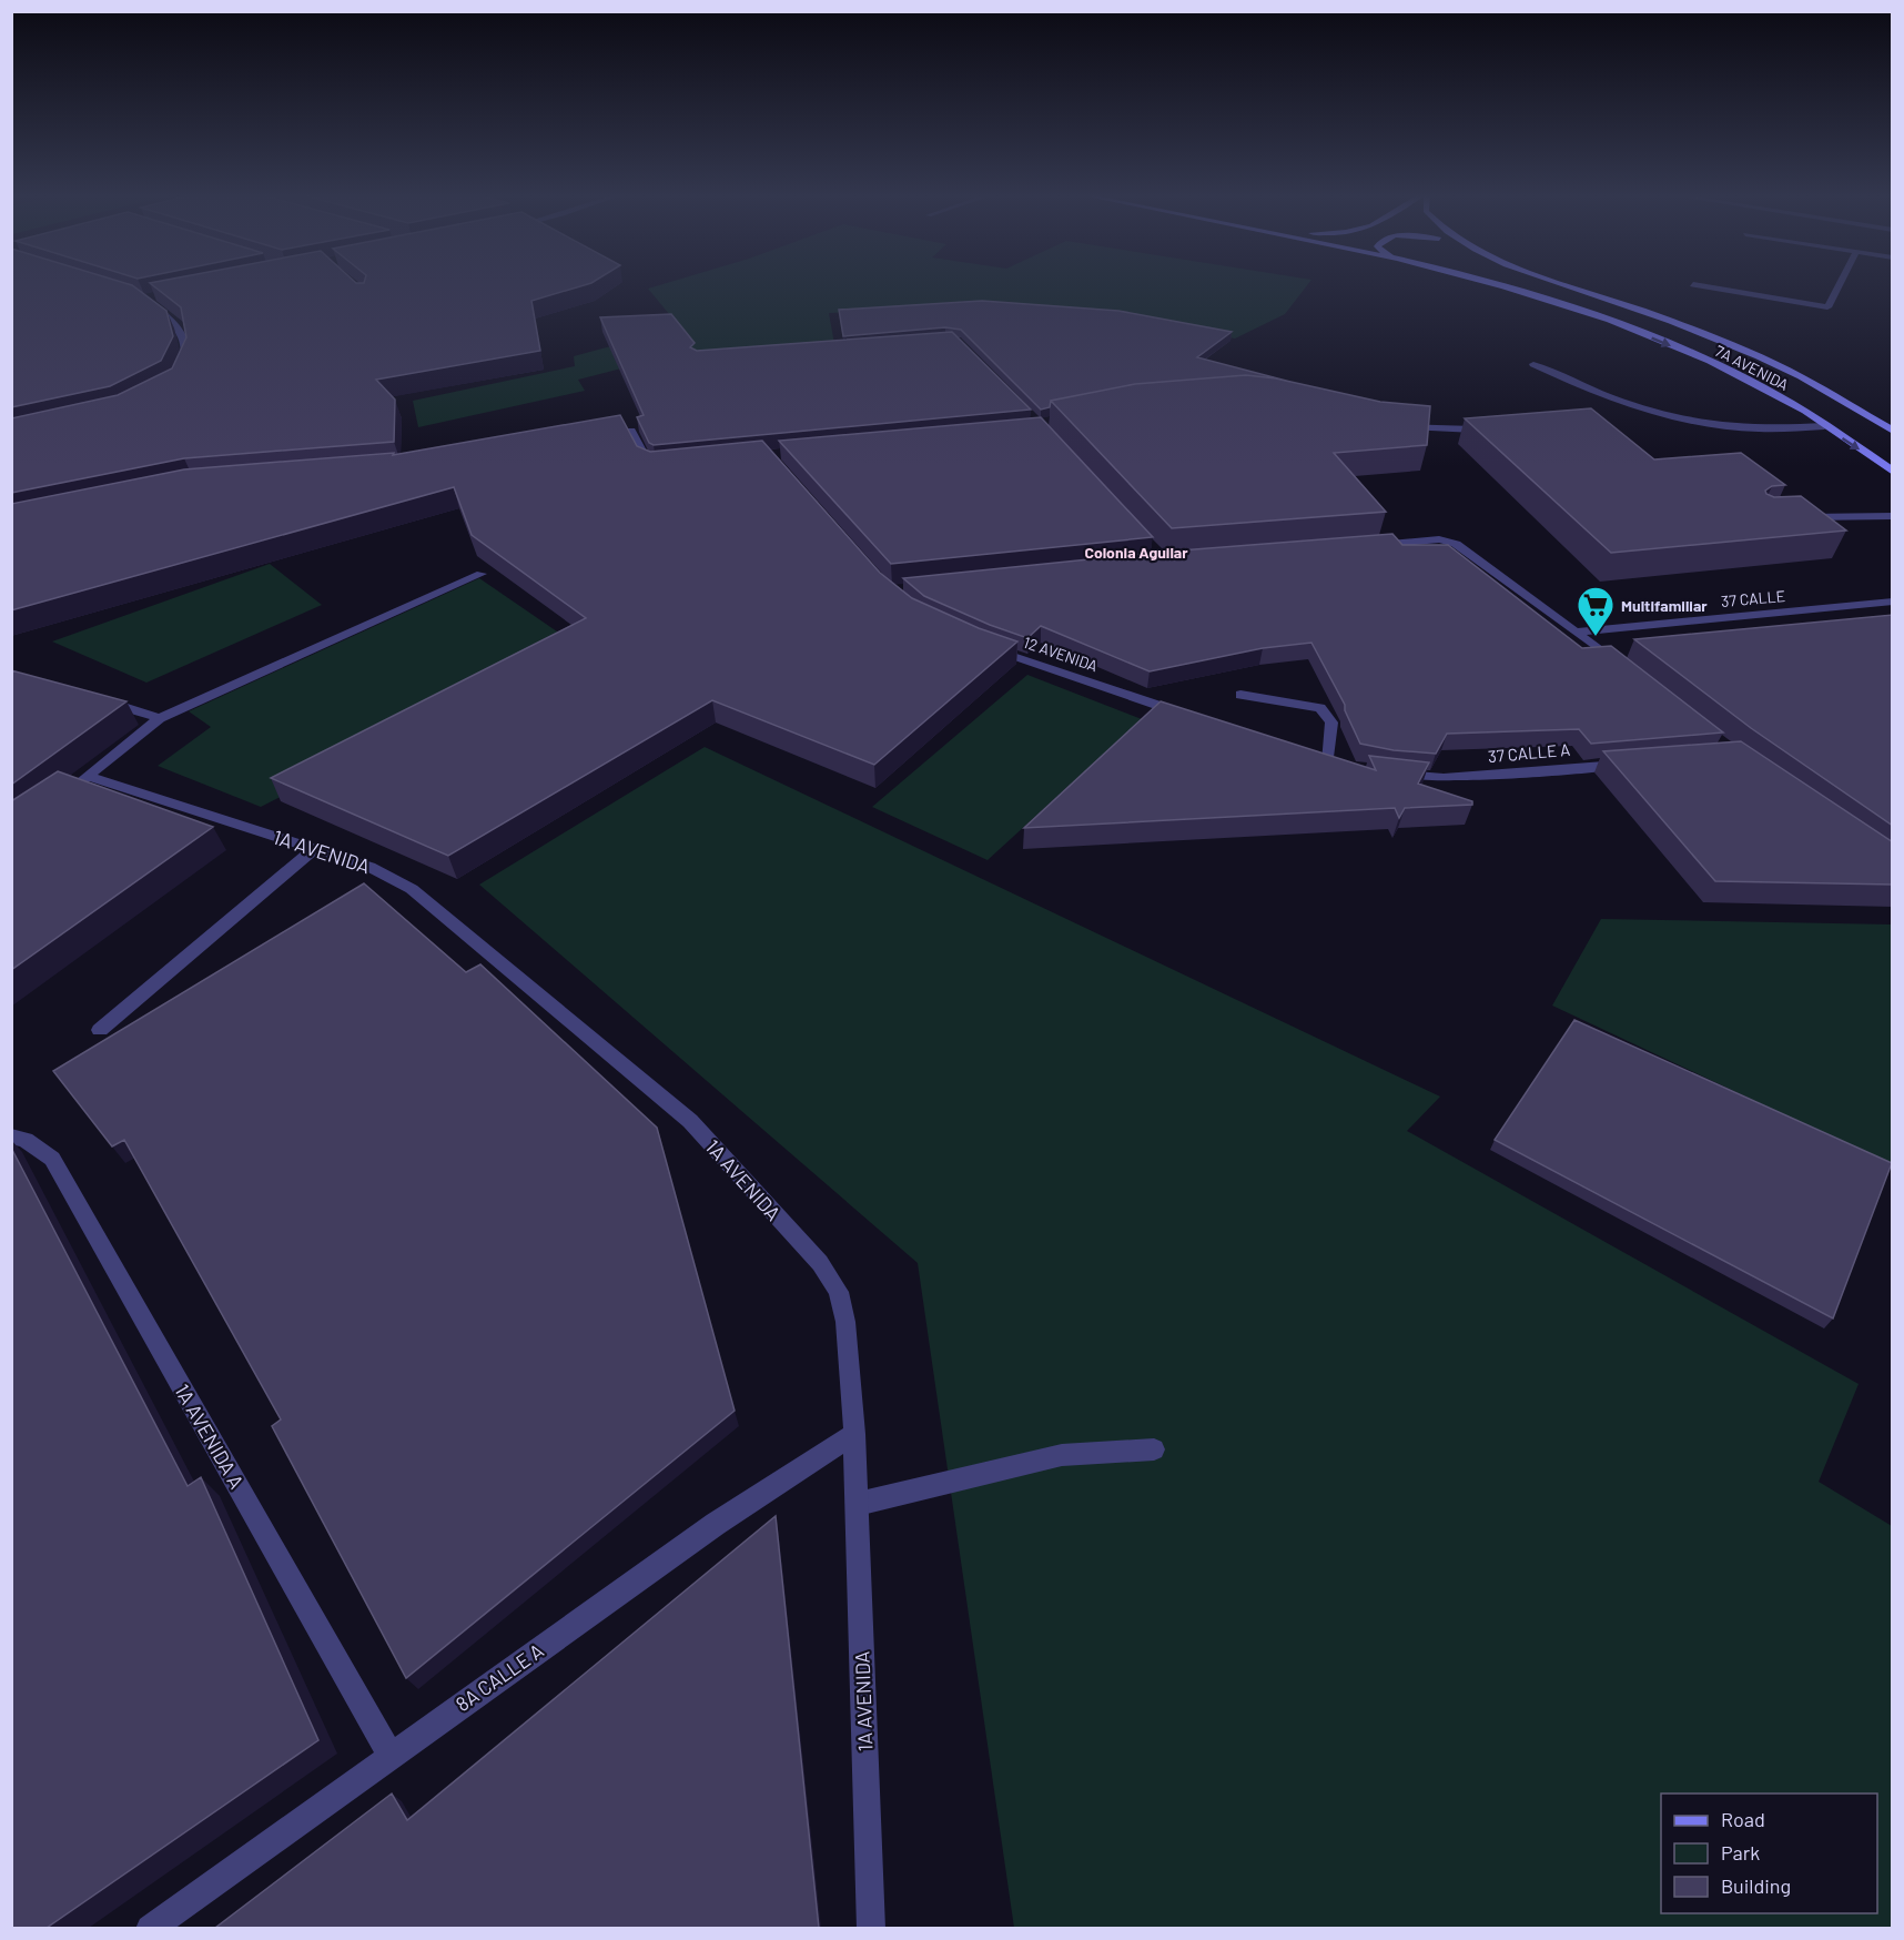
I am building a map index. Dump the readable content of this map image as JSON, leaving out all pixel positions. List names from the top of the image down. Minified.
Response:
{"streets":{"main road":["7A AVENIDA"],"street":["37 CALLE","12 AVENIDA","37 CALLE A","1A AVENIDA","1A AVENIDA A","8A CALLE A"]},"crossings":[["1A AVENIDA","8A CALLE A"],["1A AVENIDA A","8A CALLE A"]],"districts":["Colonia Aguilar"],"places":{"supermarket":["Multifamiliar"]},"legend":["Road","Park","Building"]}
